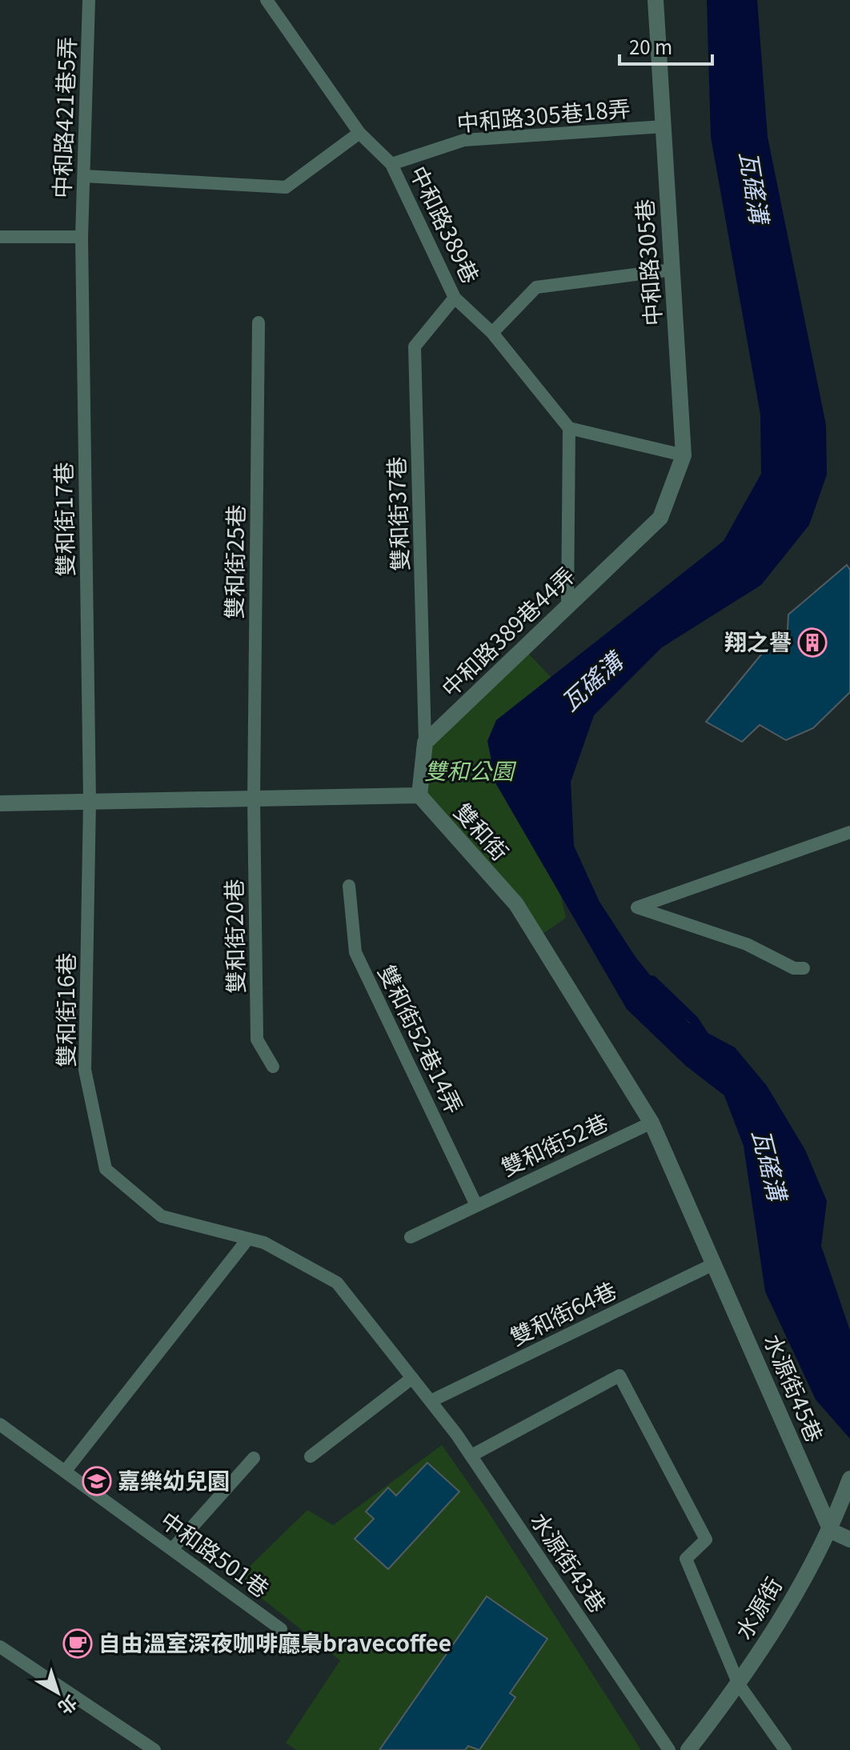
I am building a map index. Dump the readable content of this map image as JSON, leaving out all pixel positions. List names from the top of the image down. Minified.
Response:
{"streets":{"street":["中和路305巷","中和路389巷44弄","雙和街","水源街45巷","水源街"],"lane":["中和路305巷18弄","中和路421巷5弄","中和路389巷","雙和街37巷","雙和街17巷","雙和街25巷","雙和街20巷","雙和街16巷","雙和街52巷14弄","雙和街52巷","雙和街64巷","中和路501巷","水源街43巷"]},"crossings":[["中和路305巷18弄","中和路389巷"],["中和路305巷18弄","中和路305巷"],["中和路421巷5弄","雙和街17巷"],["中和路389巷","雙和街37巷"],["中和路305巷","中和路389巷44弄"],["雙和街37巷","中和路389巷44弄"],["雙和街17巷","雙和街16巷"],["雙和街25巷","雙和街20巷"],["雙和街","雙和街52巷"],["雙和街","雙和街64巷"],["雙和街","水源街45巷"],["雙和街16巷","水源街43巷"],["雙和街52巷14弄","雙和街52巷"],["雙和街64巷","水源街45巷"],["雙和街64巷","水源街43巷"],["水源街45巷","水源街"]],"water":["瓦磘溝"],"parks":["雙和公園"],"places":{"building":["翔之譽"],"school or university":["嘉樂幼兒園"],"cafe":["自由溫室深夜咖啡廳梟bravecoffee"]},"scale_bar":"20 m","north":"bottom right"}
